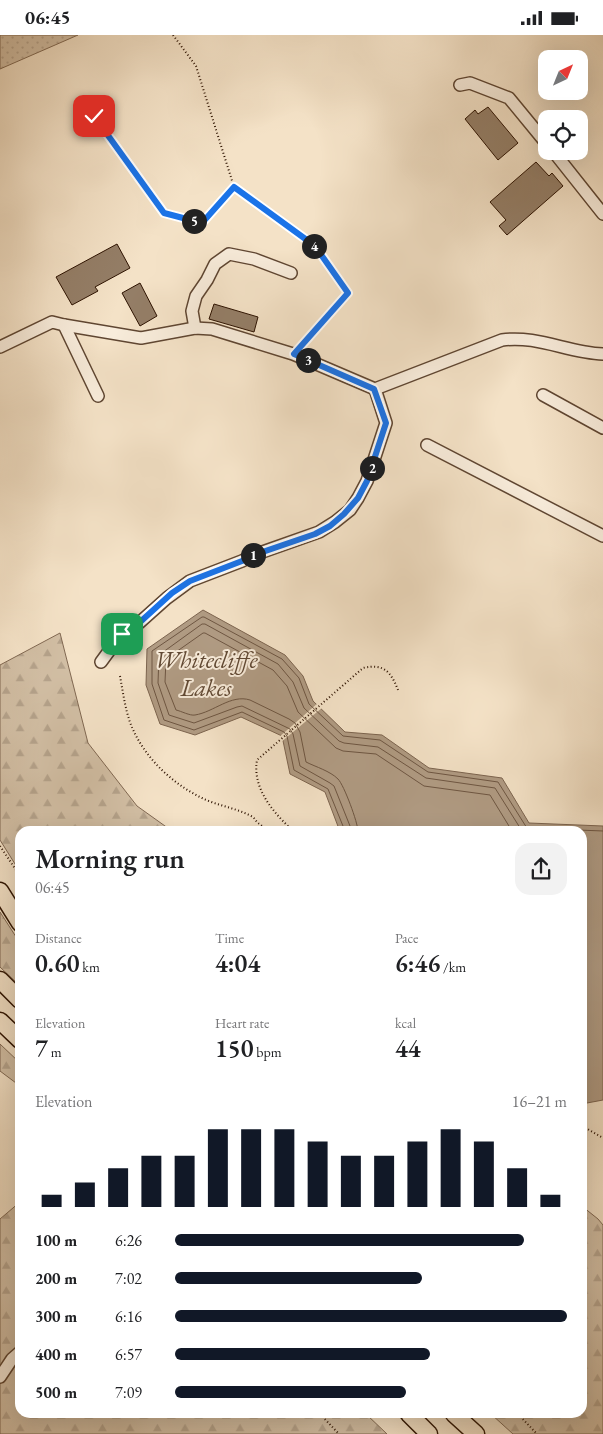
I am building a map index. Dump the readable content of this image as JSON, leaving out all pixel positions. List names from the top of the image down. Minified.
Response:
{"water":["Whitecliffe Lakes"],"north":"top right","page":{"status":"06:45","pins":["5","4","3","2","1"],"heading":["Morning run","06:45"],"stats":[["Distance","0.60 km"],["Time","4:04"],["Pace","6:46 /km"],["Elevation","7 m"],["Heart rate","150 bpm"],["kcal","44"]],"chart":["Elevation","16–21 m"],"list":[{"name":"100 m","note":"6:26"},{"name":"200 m","note":"7:02"},{"name":"300 m","note":"6:16"},{"name":"400 m","note":"6:57"},{"name":"500 m","note":"7:09"}]}}
